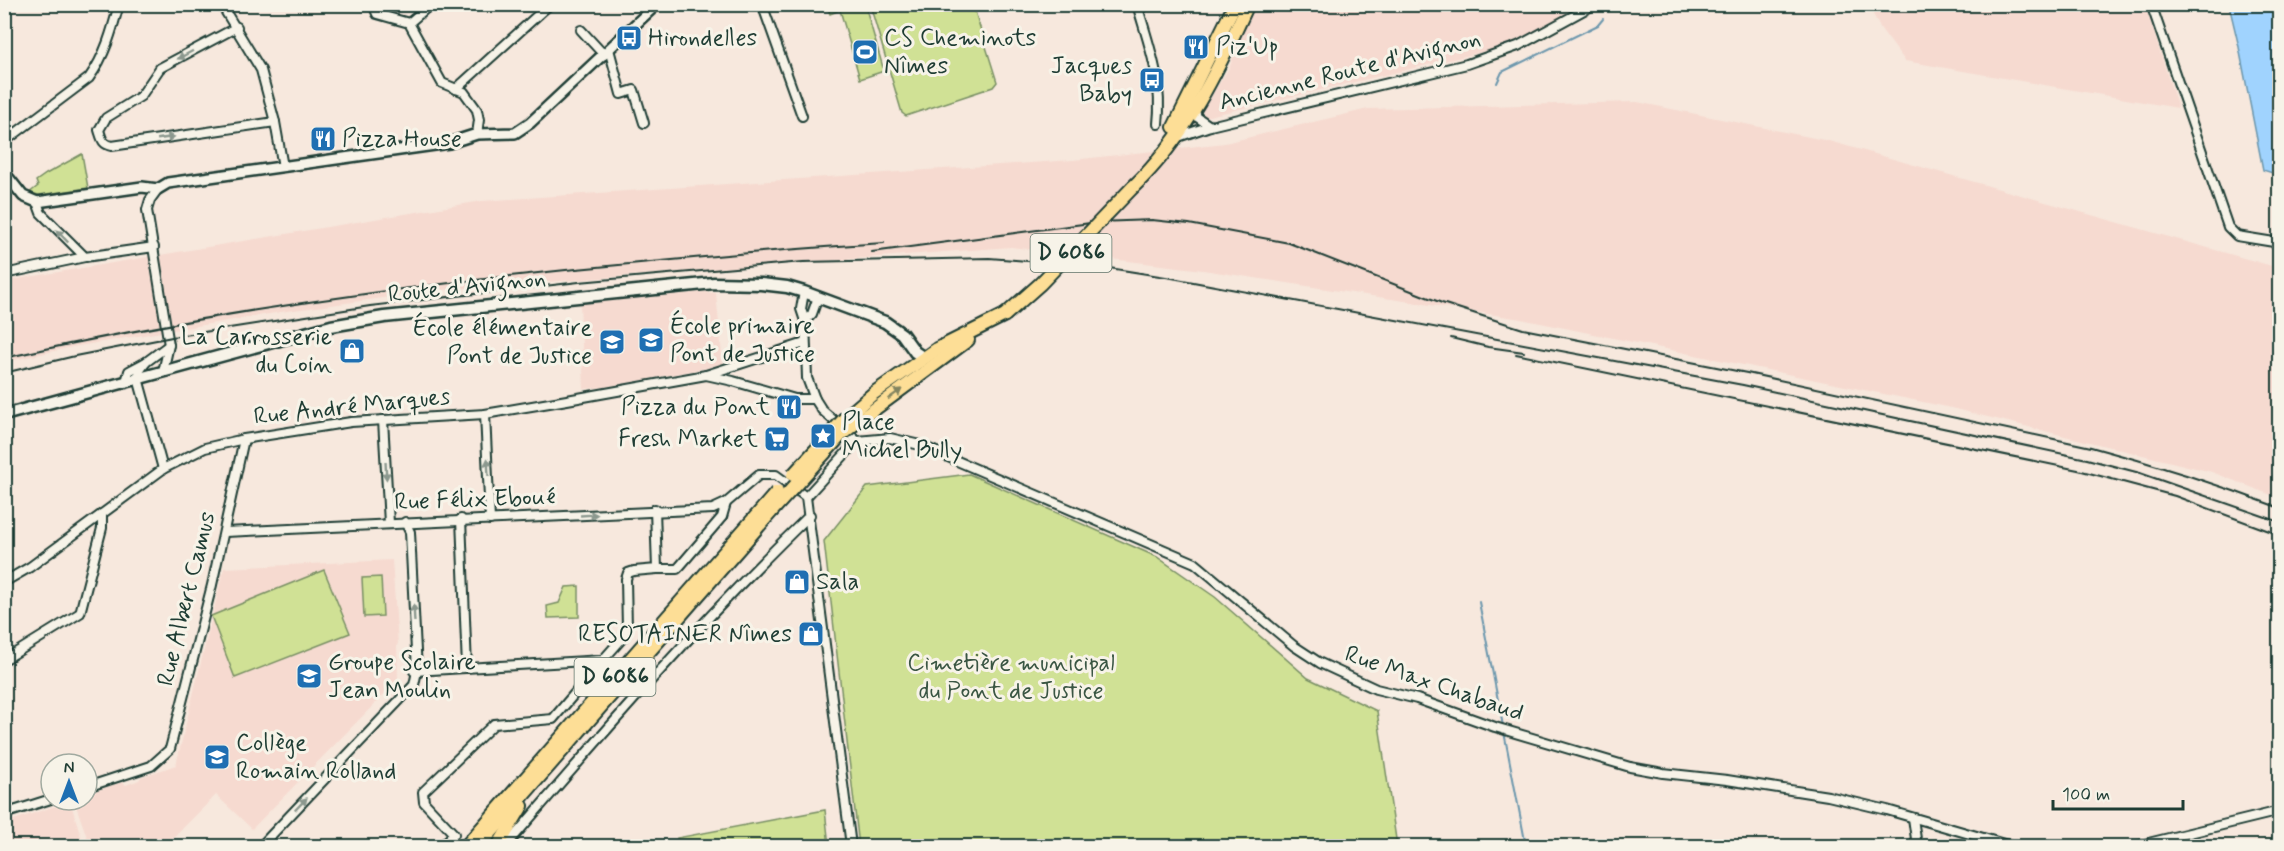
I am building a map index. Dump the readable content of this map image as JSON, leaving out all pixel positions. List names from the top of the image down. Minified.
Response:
{"streets":{"main road":["D 6086","Route d'Avignon"],"street":["Ancienne Route d'Avignon","Rue André Marques","Rue Félix Eboué","Rue Albert Camus","Rue Max Chabaud"]},"crossings":[["Ancienne Route d'Avignon","D 6086"],["D 6086","Route d'Avignon"],["Rue André Marques","Rue Albert Camus"],["Rue Félix Eboué","Rue Albert Camus"]],"parks":["Cimetière municipal du Pont de Justice"],"places":{"bus stop":["Hirondelles","Jacques Baby"],"restaurant":["Piz'Up","Pizza House","Pizza du Pont"],"sports":["CS Cheminots Nîmes"],"school or university":["École primaire Pont de Justice","École élémentaire Pont de Justice","Groupe Scolaire Jean Moulin","Collège Romain Rolland"],"shop":["La Carrosserie du Coin","Sala","RESOTAINER Nîmes"],"place":["Place Michel Bully"],"supermarket":["Fresh Market"]},"scale_bar":"100 m","north":"top"}
